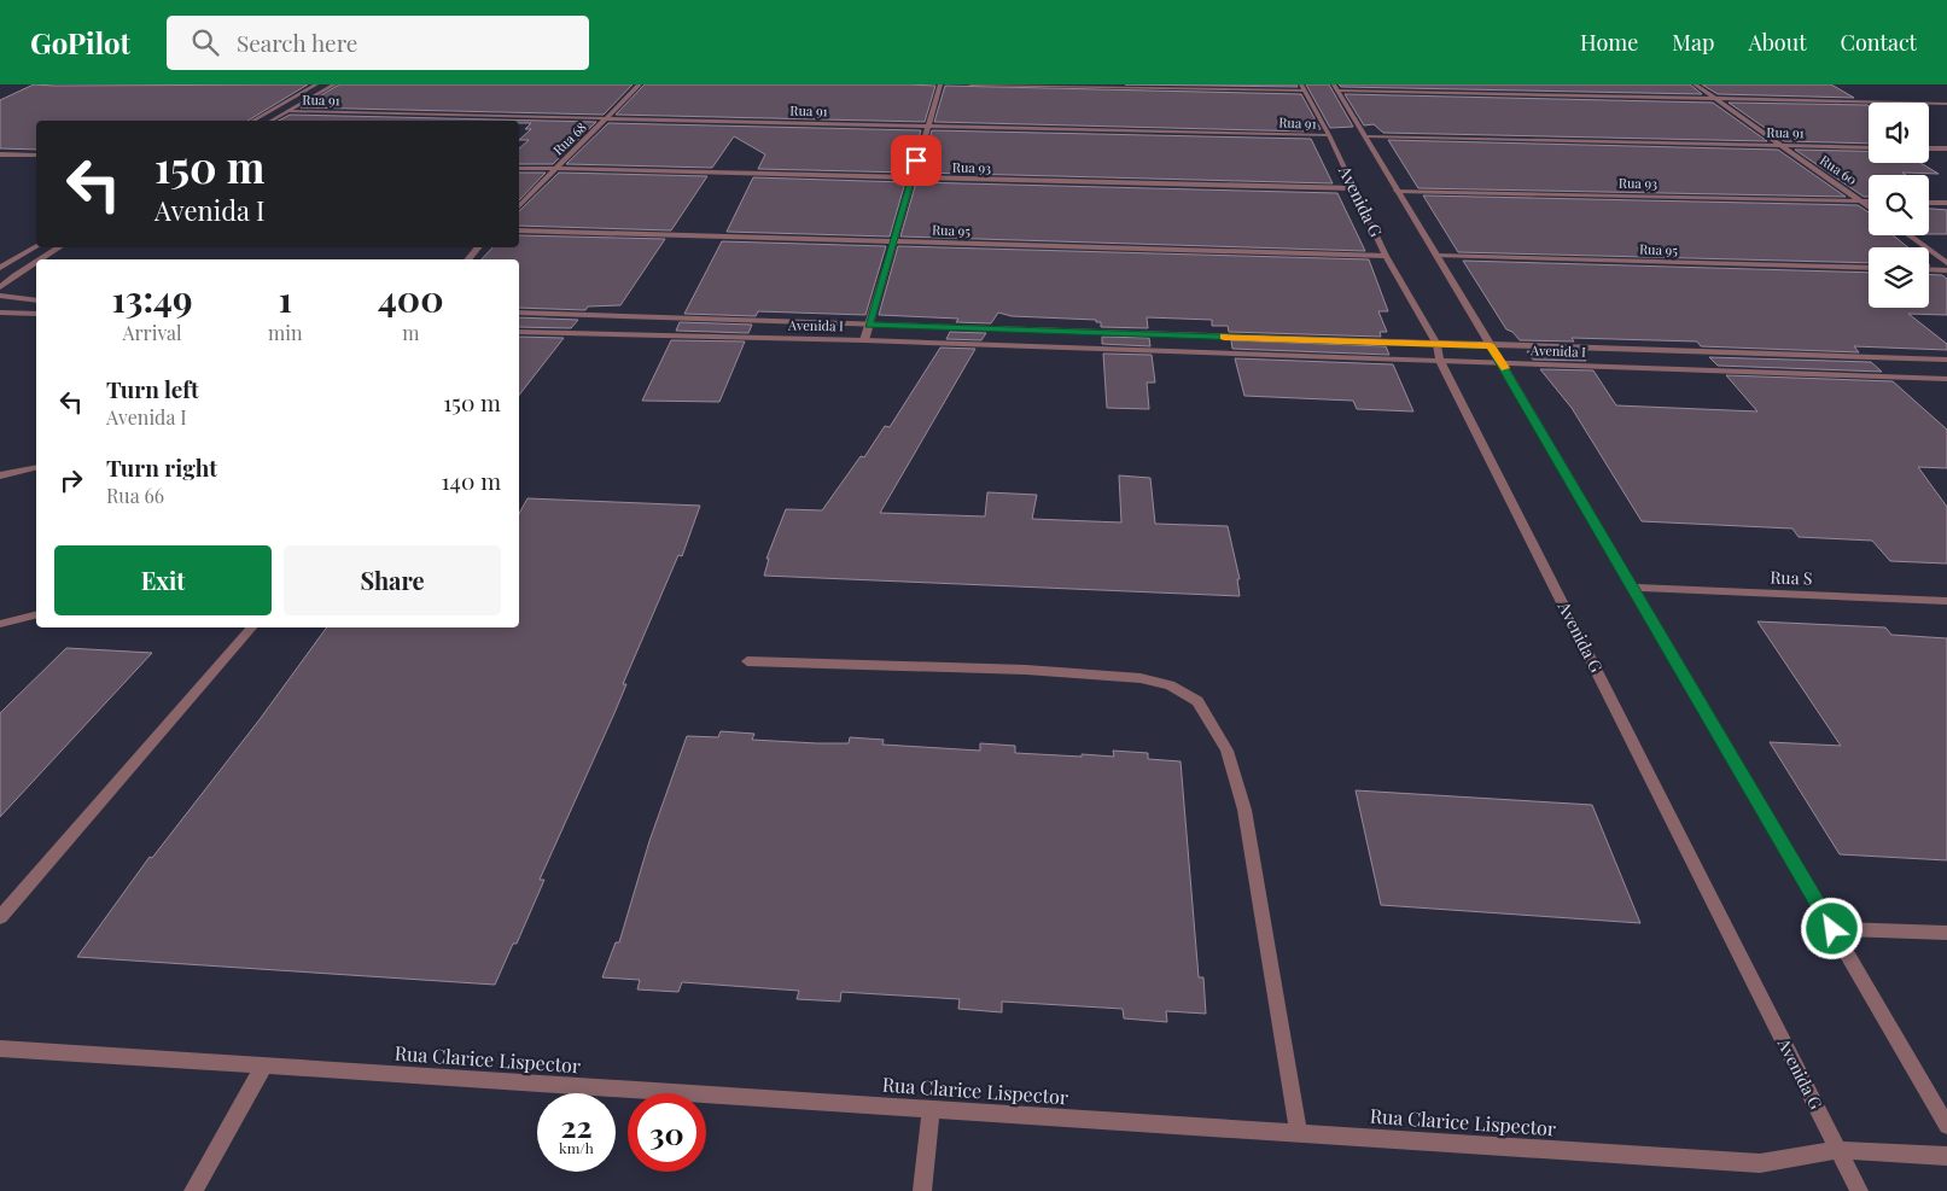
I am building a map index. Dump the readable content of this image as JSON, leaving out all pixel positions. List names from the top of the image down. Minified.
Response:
{"streets":{"street":["Rua 91","Rua 68","Rua 93","Rua 60","Avenida G","Rua 95","Avenida I","Rua S","Rua Clarice Lispector"]},"crossings":[["Rua 91","Rua 68"],["Rua 91","Rua 60"],["Rua 91","Avenida G"],["Rua 68","Rua 93"],["Rua 93","Rua 60"],["Rua 93","Avenida G"],["Avenida G","Rua 95"],["Avenida G","Avenida I"],["Avenida G","Rua S"],["Avenida G","Rua Clarice Lispector"]],"page":{"header":"GoPilot","search":"Search here","nav":["Home","Map","About","Contact"],"turn":["150 m","Avenida I"],"eta":["13:49","Arrival","1","min","400","m"],"list":[{"name":"Turn left","note":"Avenida I","value":"150 m"},{"name":"Turn right","note":"Rua 66","value":"140 m"}],"buttons":["Exit","Share"],"speed":"22 km/h","limit":"30"}}
